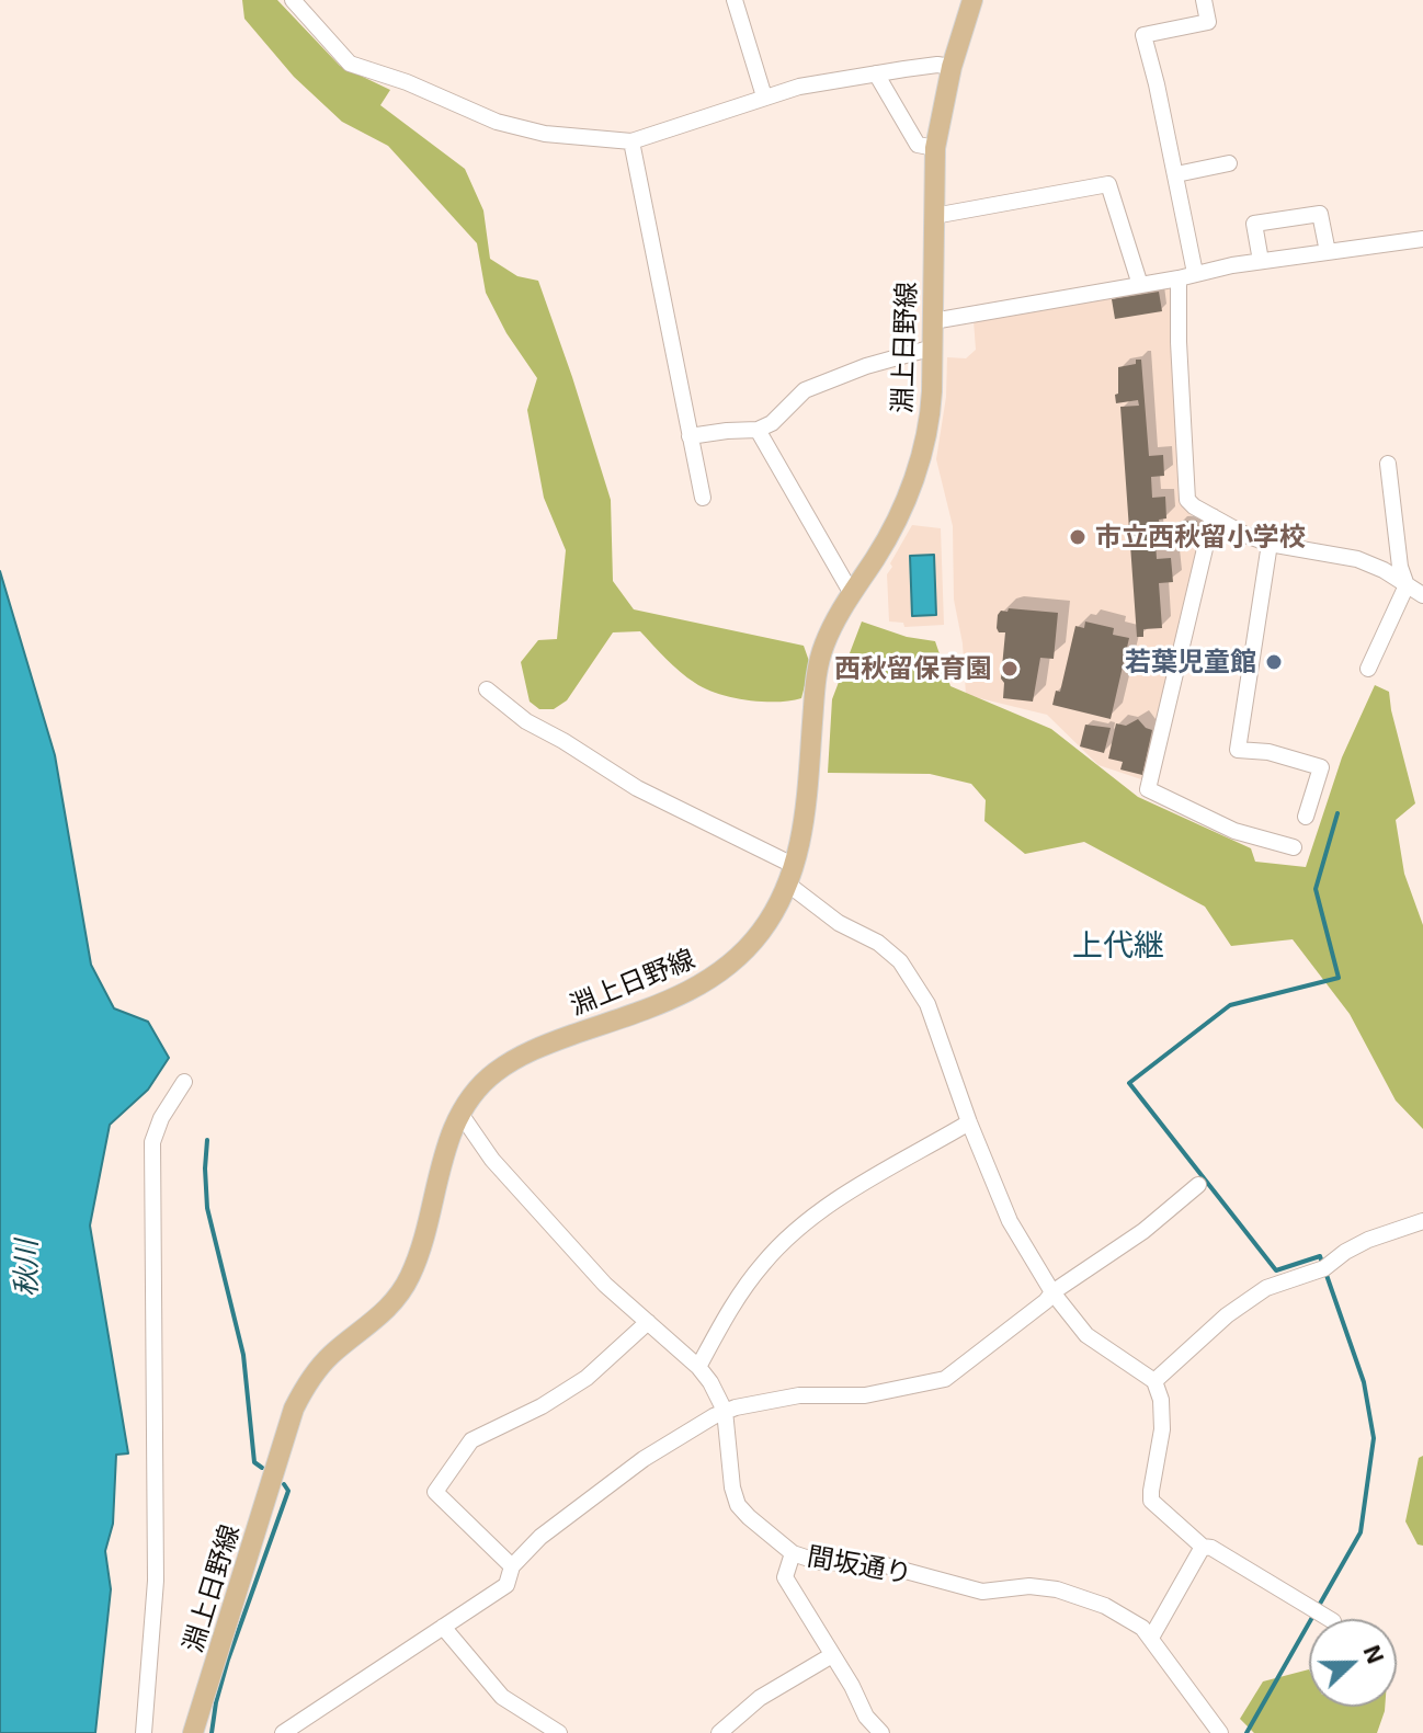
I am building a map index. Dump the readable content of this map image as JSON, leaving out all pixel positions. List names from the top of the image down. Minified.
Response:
{"streets":{"main road":["淵上日野線"],"street":["間坂通り"]},"crossings":[["淵上日野線","間坂通り"]],"districts":["上代継"],"water":["秋川"],"places":["市立西秋留小学校","若葉児童館","西秋留保育園"],"north":"right"}
